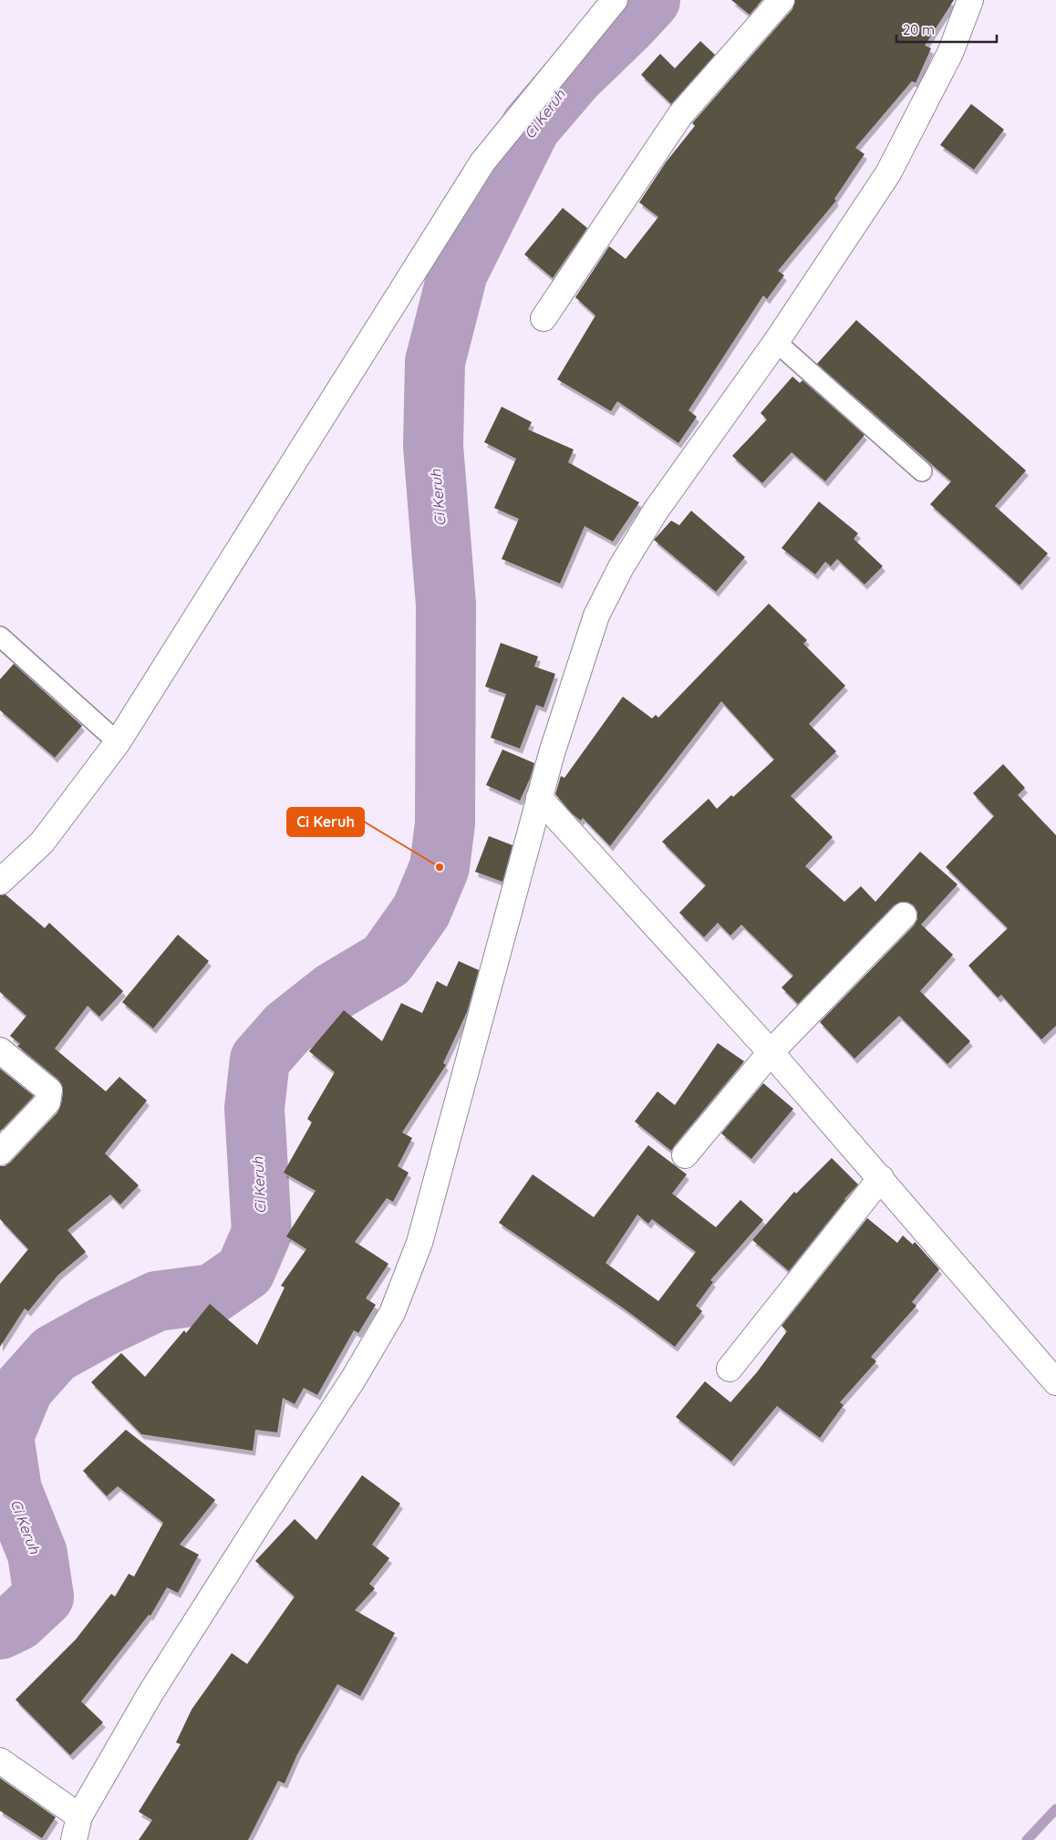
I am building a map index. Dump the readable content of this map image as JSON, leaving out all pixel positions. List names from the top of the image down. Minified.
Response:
{"water":["Ci Keruh"],"places":["Ci Keruh"],"scale_bar":"20 m"}
